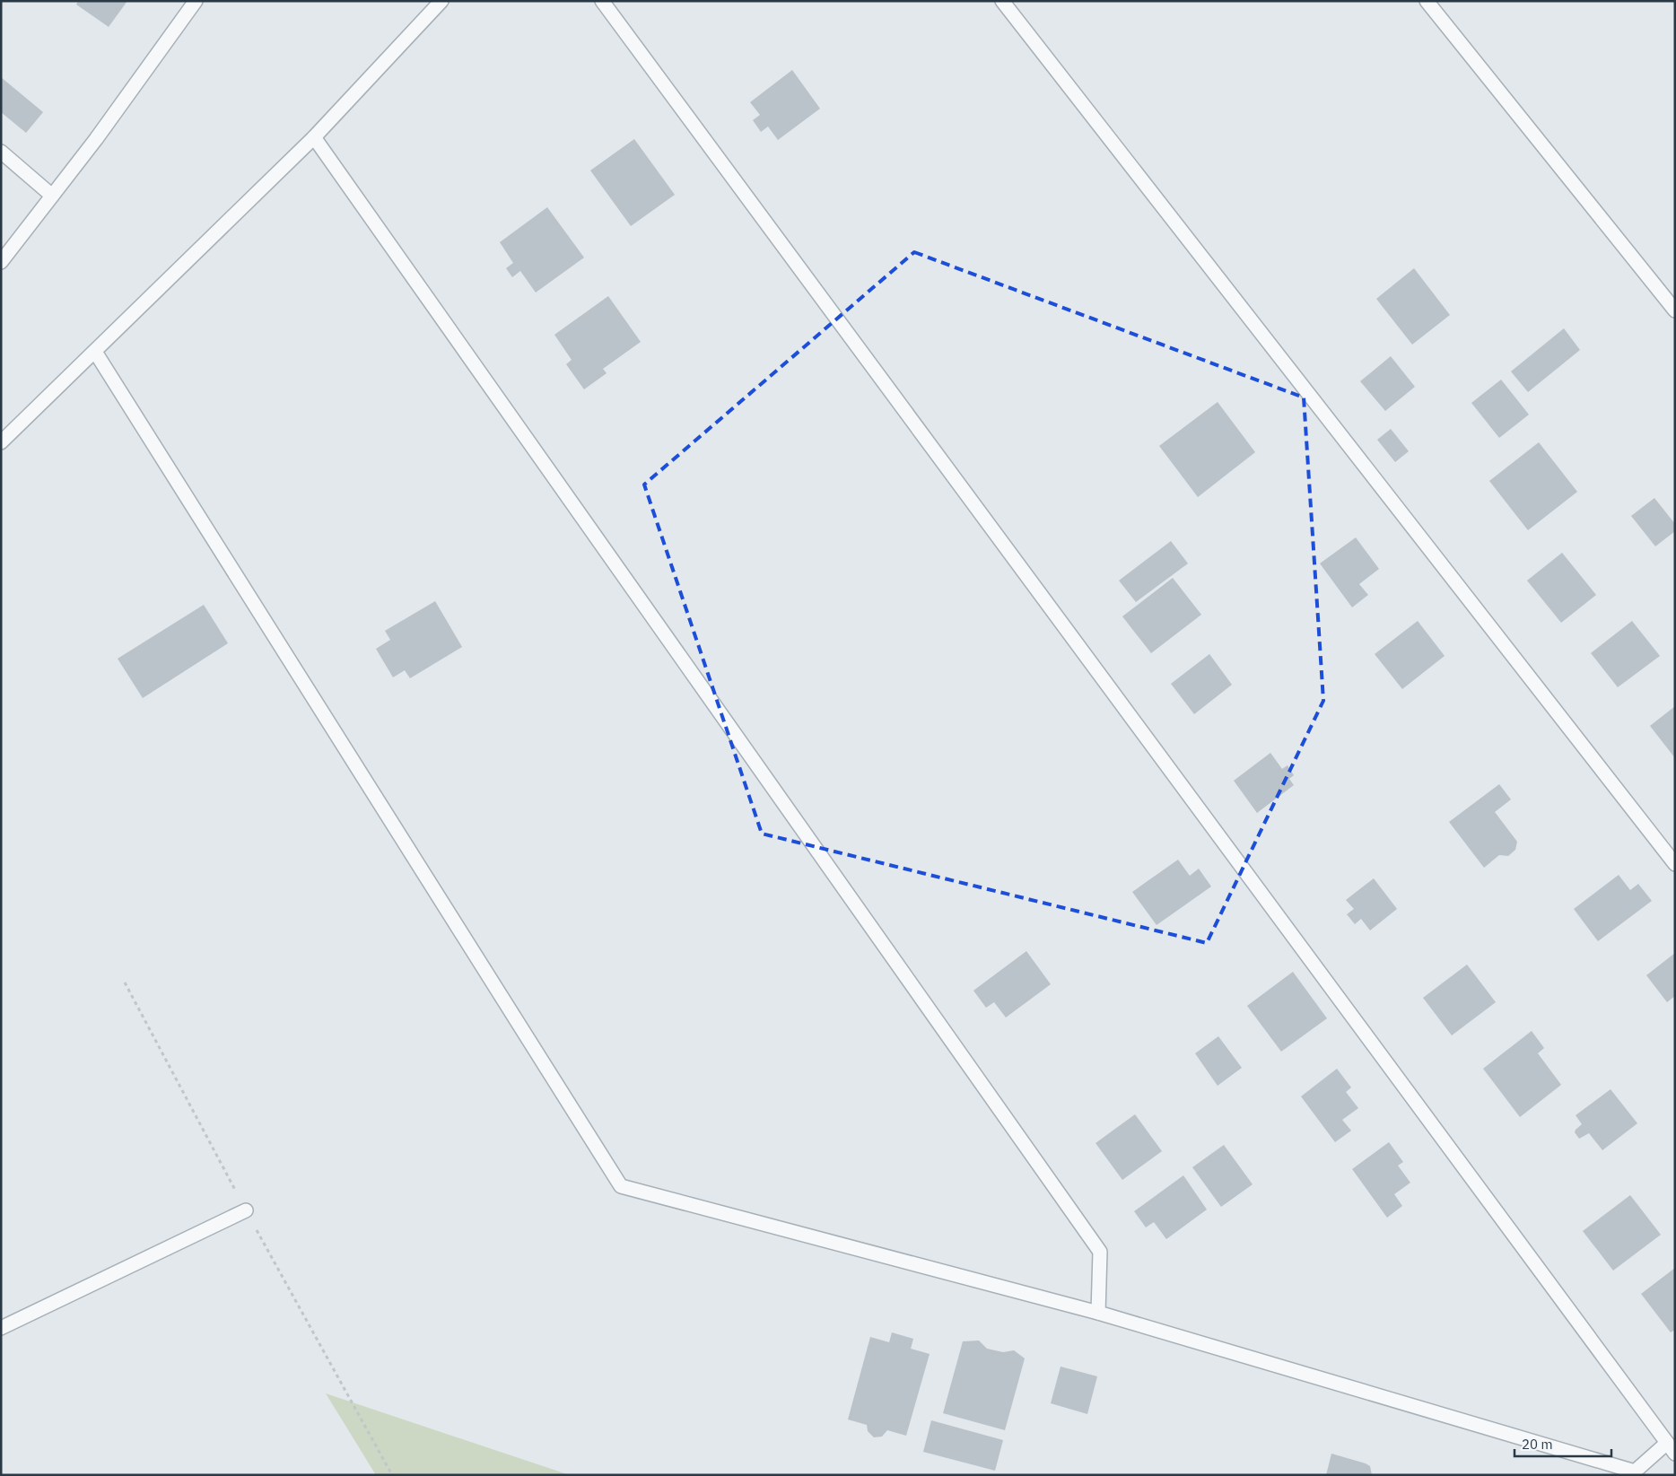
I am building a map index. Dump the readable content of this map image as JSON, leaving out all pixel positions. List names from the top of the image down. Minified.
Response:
{"scale_bar":"20 m"}
